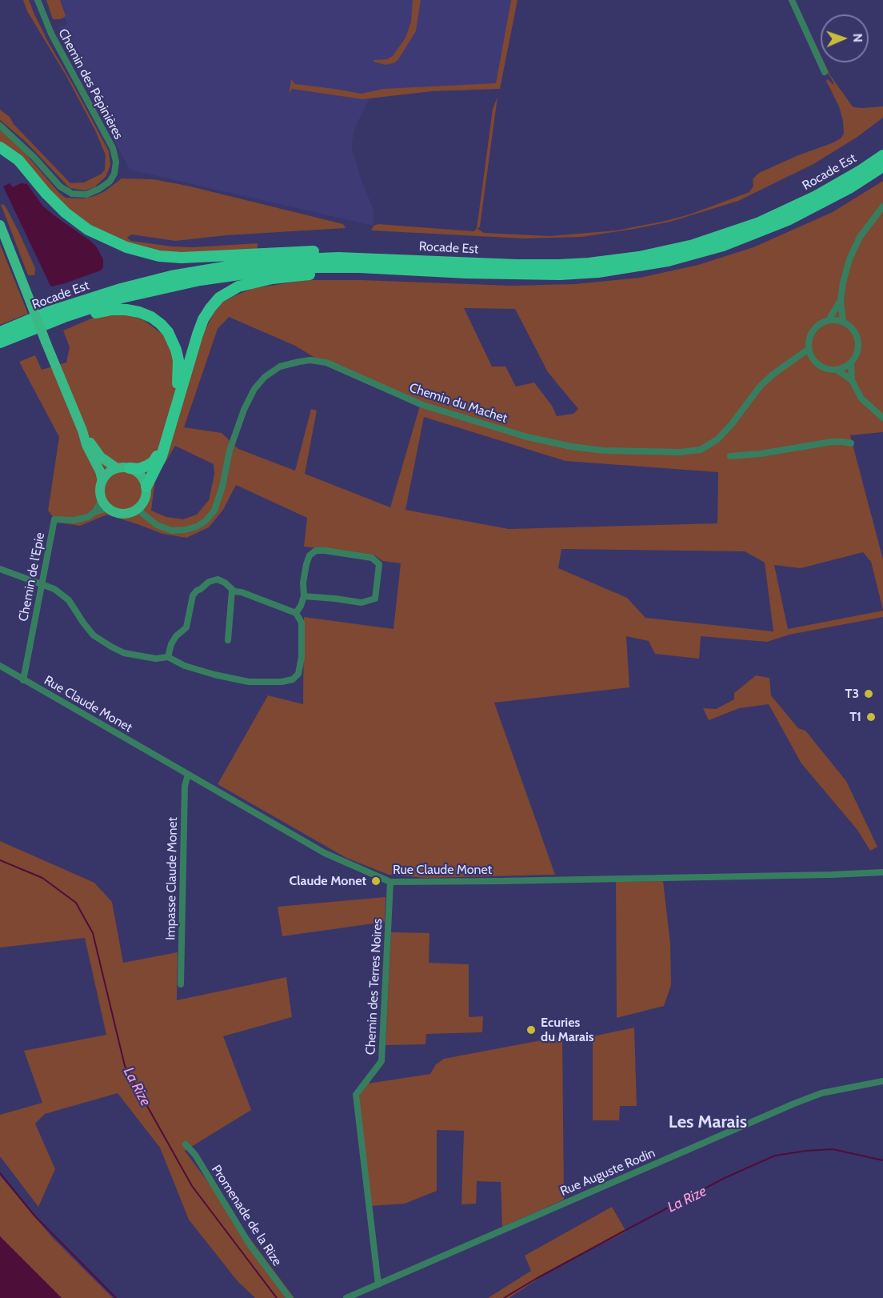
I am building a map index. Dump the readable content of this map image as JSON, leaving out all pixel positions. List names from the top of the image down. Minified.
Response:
{"streets":{"highway":["Rocade Est"],"street":["Chemin des Pépinières","Chemin du Machet","Chemin de l'Epie","Rue Claude Monet","Impasse Claude Monet","Chemin des Terres Noires","Rue Auguste Rodin","Promenade de la Rize"]},"crossings":[["Chemin du Machet","Chemin de l'Epie"],["Chemin de l'Epie","Rue Claude Monet"],["Rue Claude Monet","Impasse Claude Monet"],["Rue Claude Monet","Chemin des Terres Noires"],["Chemin des Terres Noires","Rue Auguste Rodin"]],"districts":["Les Marais"],"water":["La Rize"],"places":["T3","T1","Claude Monet","Ecuries du Marais"],"north":"right"}
